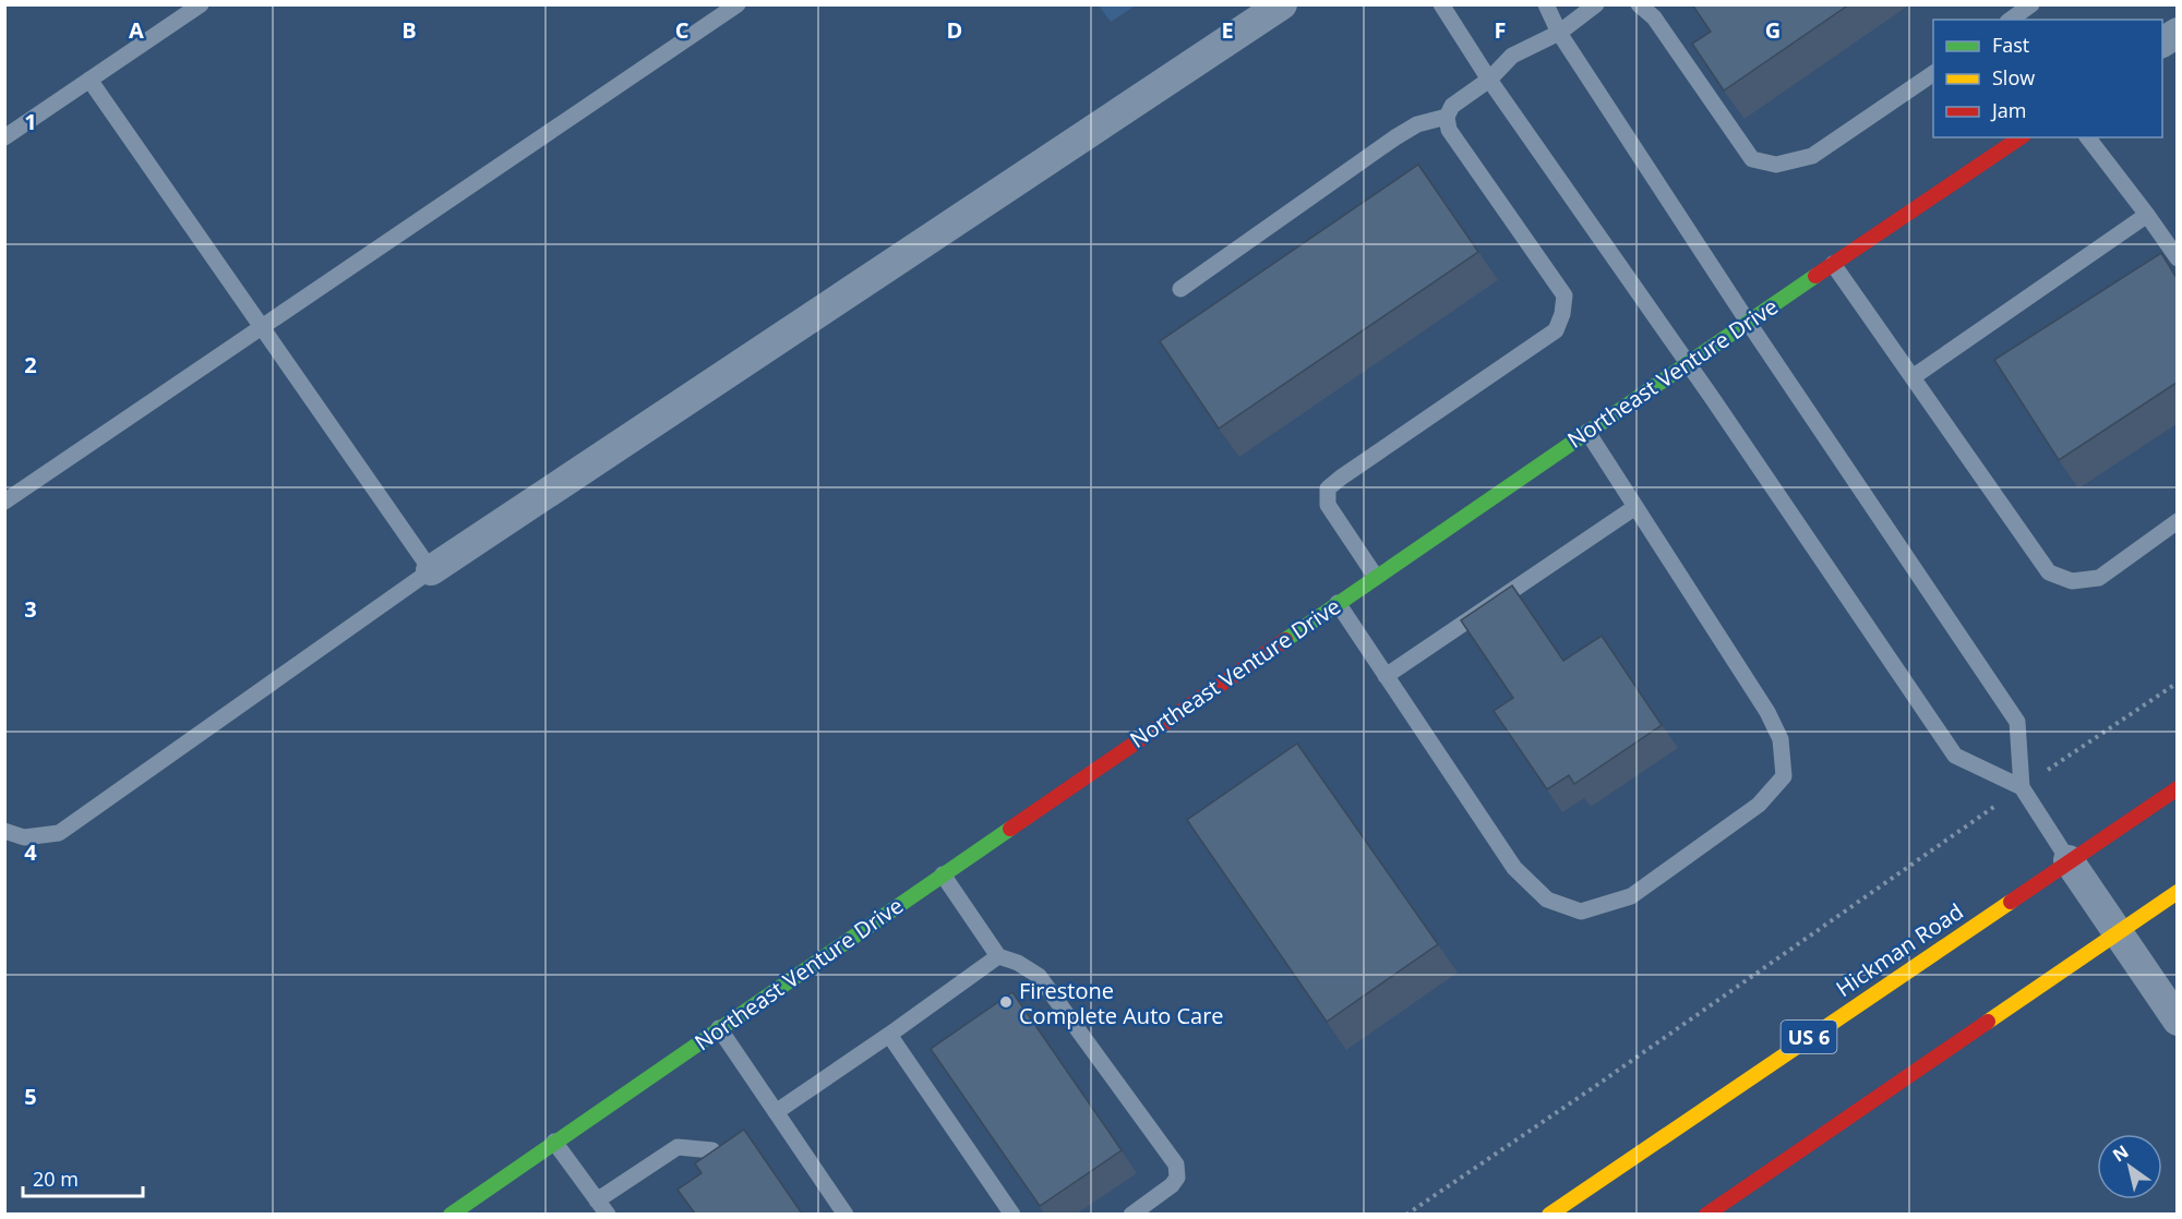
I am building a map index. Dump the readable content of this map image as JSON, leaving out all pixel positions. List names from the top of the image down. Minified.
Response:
{"streets":{"main road":["Northeast Venture Drive","Hickman Road","US 6"]},"places":["Firestone Complete Auto Care"],"legend":["Fast","Slow","Jam"],"scale_bar":"20 m","north":"top left","grid":{"columns":["A","B","C","D","E","F","G"],"rows":["1","2","3","4","5"]}}
